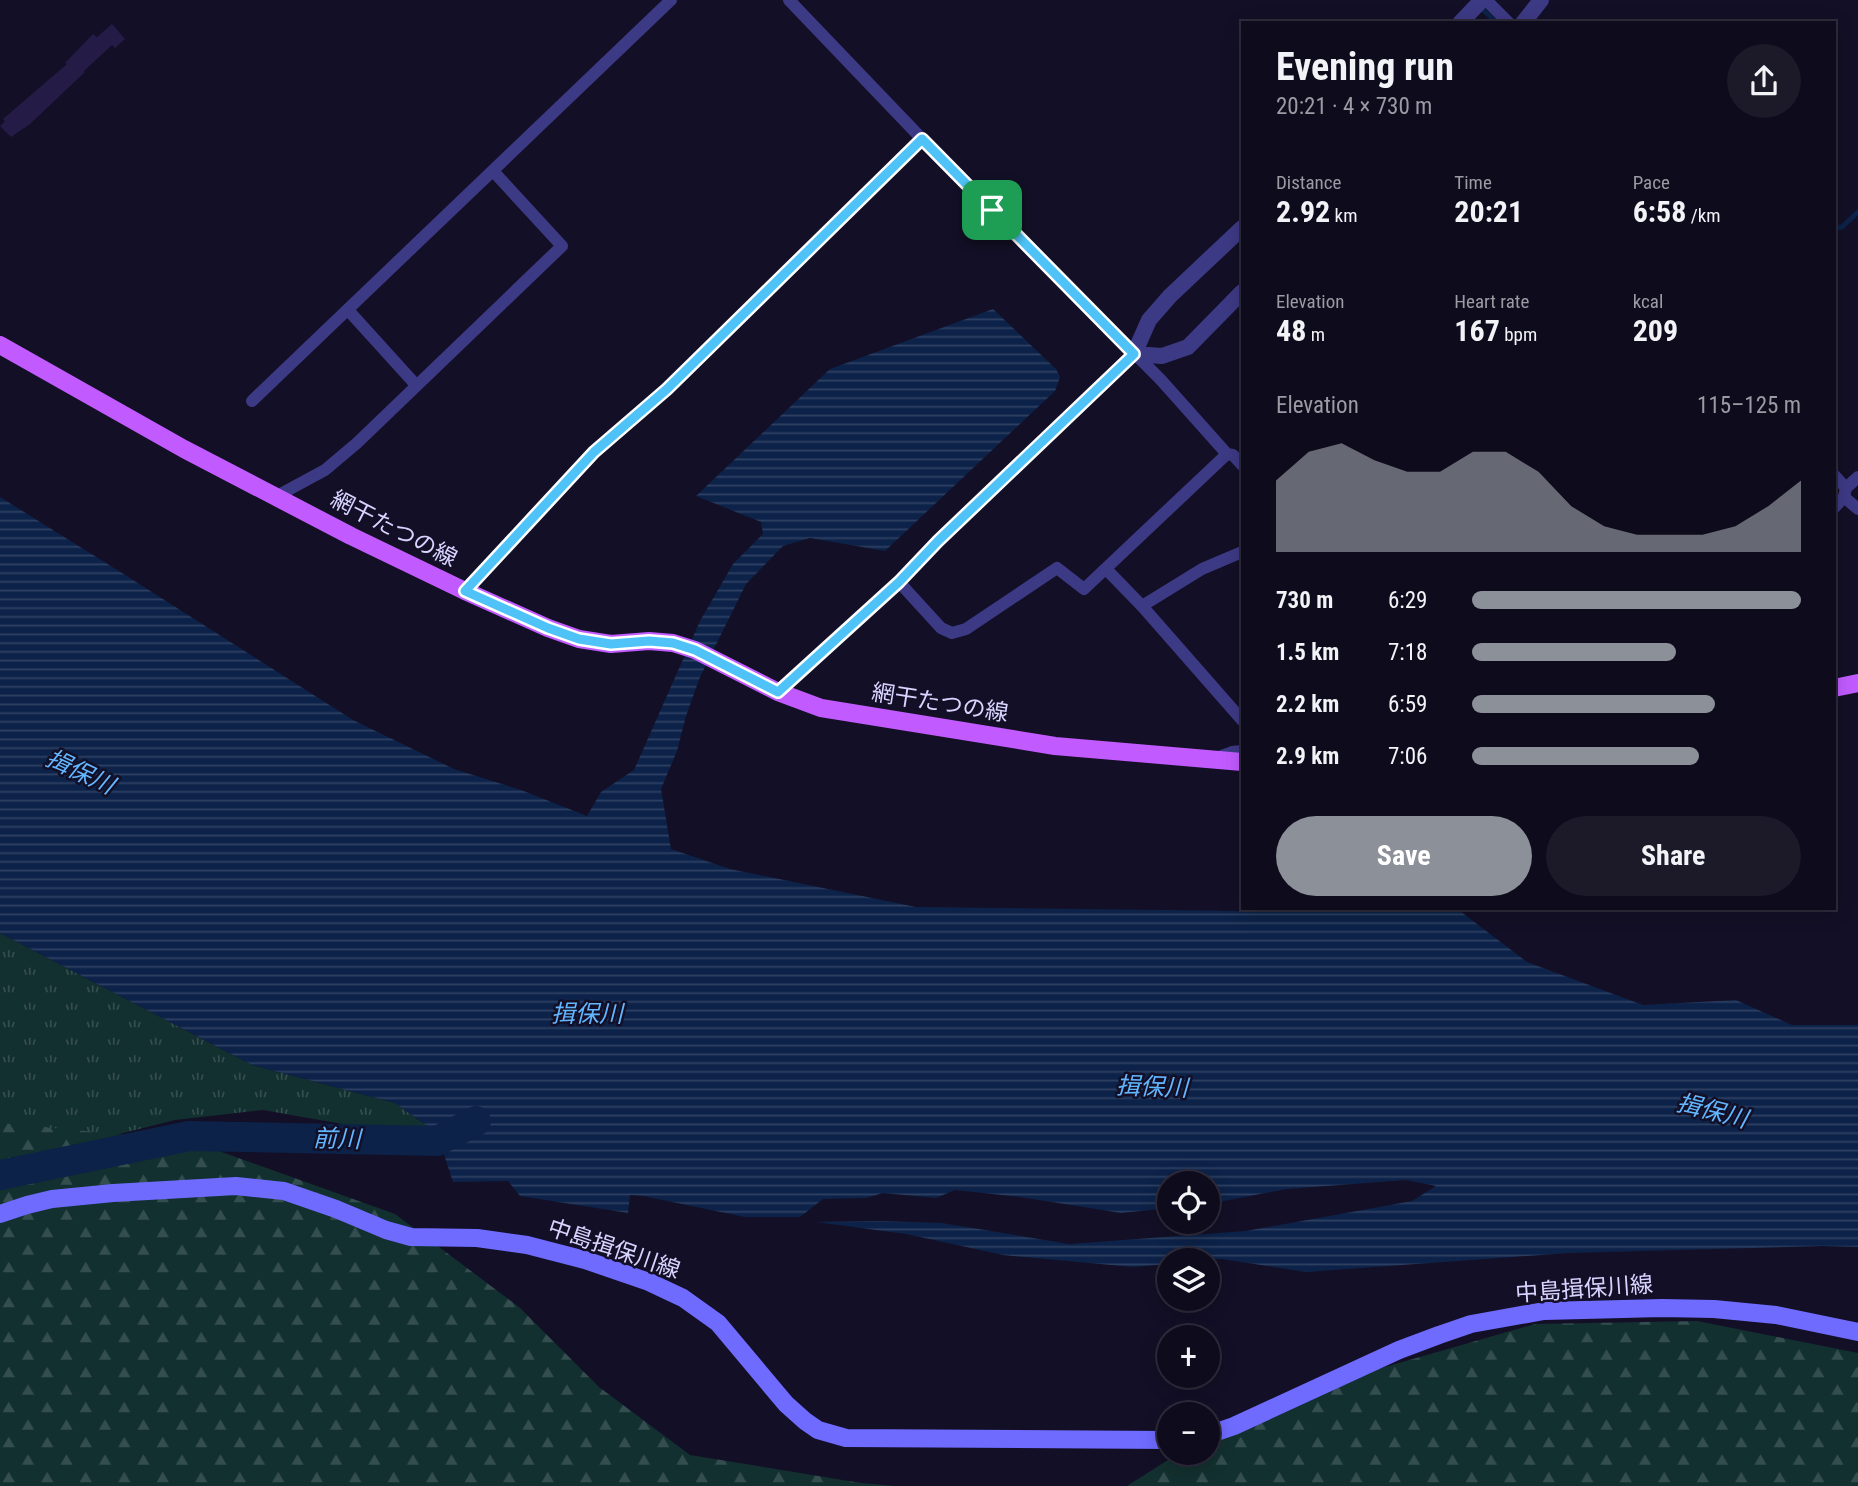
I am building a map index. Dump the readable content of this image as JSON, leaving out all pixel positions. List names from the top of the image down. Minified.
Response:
{"streets":{"main road":["網干たつの線","中島揖保川線"]},"water":["揖保川","前川"],"page":{"heading":["Evening run","20:21 · 4 × 730 m"],"stats":[["Distance","2.92 km"],["Time","20:21"],["Pace","6:58 /km"],["Elevation","48 m"],["Heart rate","167 bpm"],["kcal","209"]],"chart":["Elevation","115–125 m"],"list":[{"name":"730 m","note":"6:29"},{"name":"1.5 km","note":"7:18"},{"name":"2.2 km","note":"6:59"},{"name":"2.9 km","note":"7:06"}],"buttons":["Save","Share"],"map_buttons":["+","−"]}}
